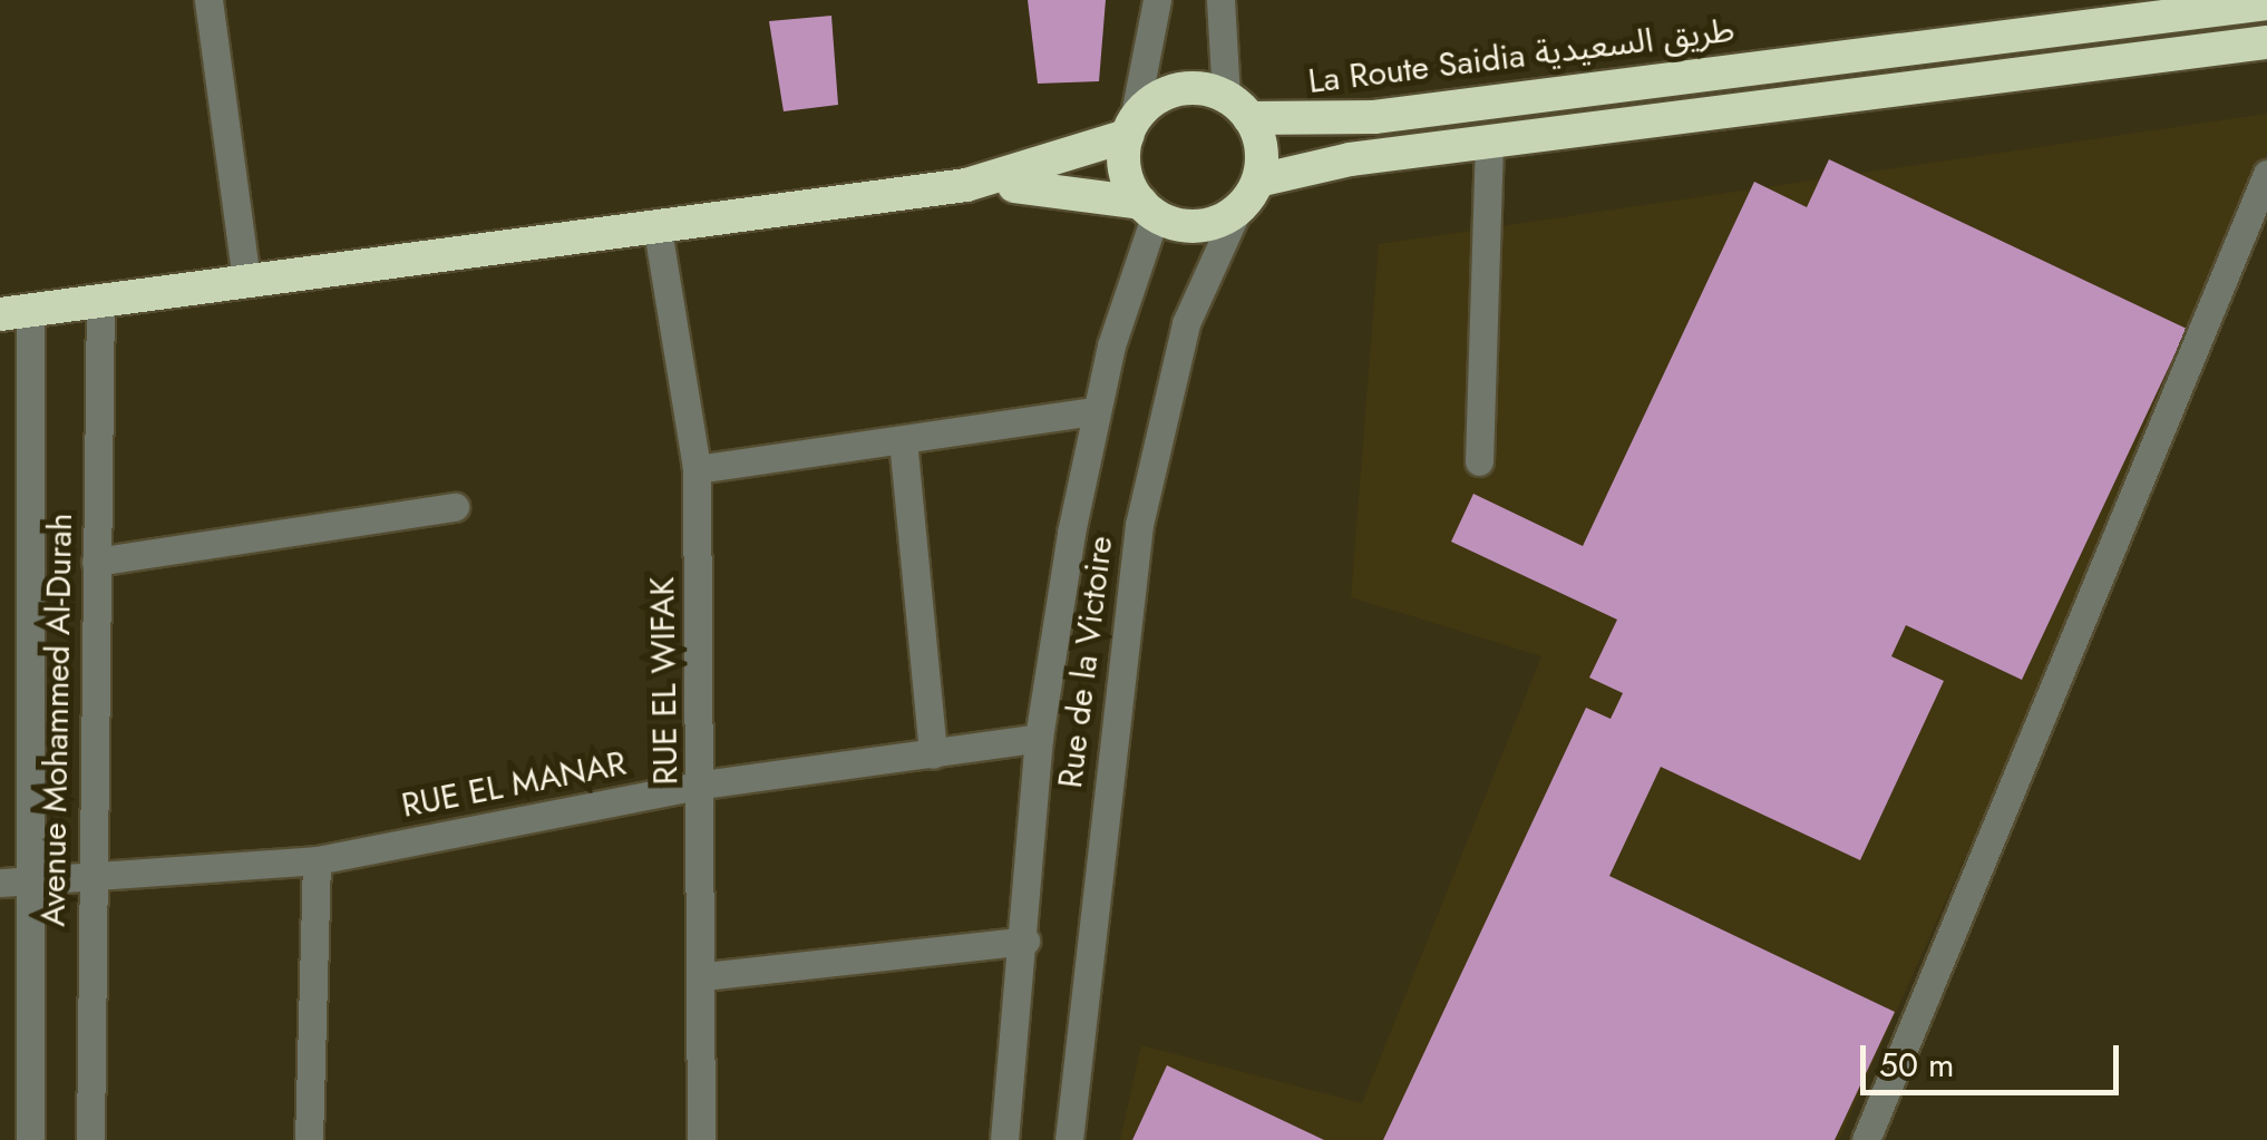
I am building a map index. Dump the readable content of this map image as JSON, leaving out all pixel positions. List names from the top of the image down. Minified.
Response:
{"streets":{"highway":["La Route Saidia طريق السعيدية"],"street":["Rue de la Victoire","RUE EL WIFAK","Avenue Mohammed Al-Durah","RUE EL MANAR"]},"crossings":[["La Route Saidia طريق السعيدية","Rue de la Victoire"],["Rue de la Victoire","RUE EL MANAR"],["RUE EL WIFAK","RUE EL MANAR"],["Avenue Mohammed Al-Durah","RUE EL MANAR"]],"scale_bar":"50 m"}
